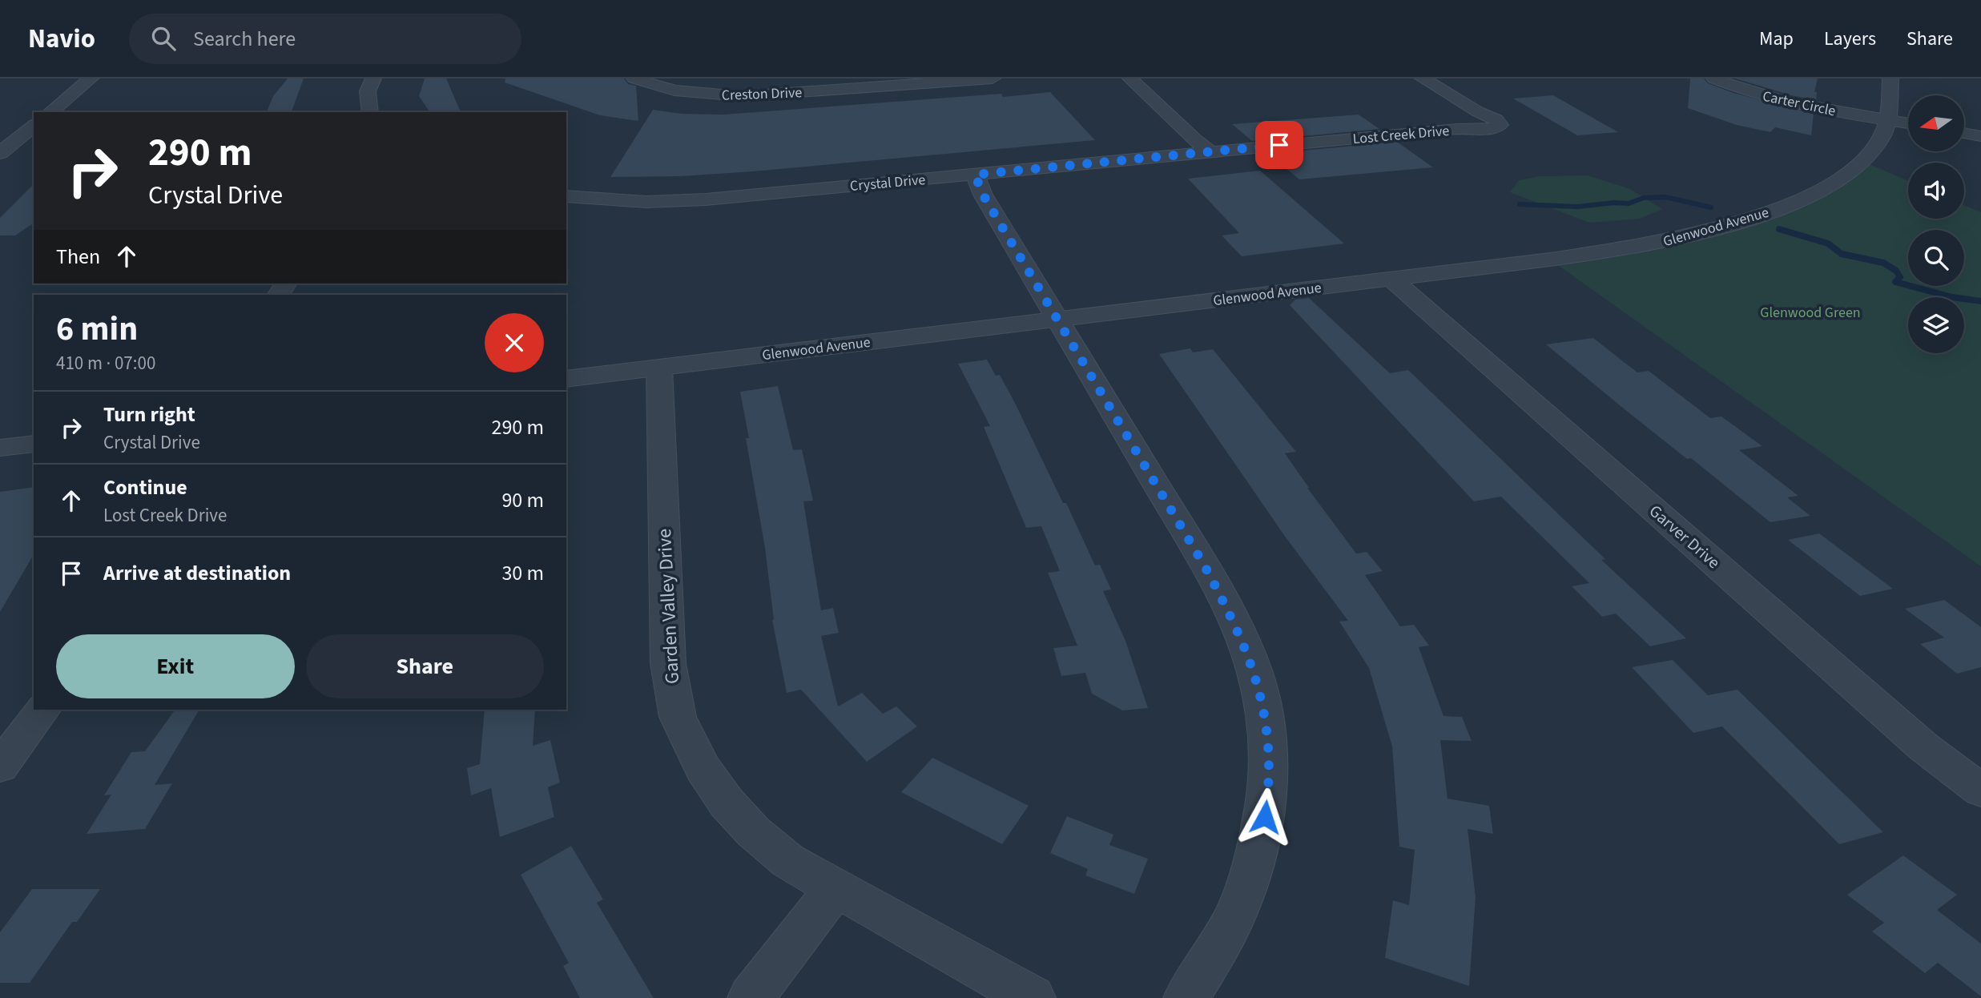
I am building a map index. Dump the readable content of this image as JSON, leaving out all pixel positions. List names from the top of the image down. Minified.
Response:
{"streets":{"street":["Creston Drive","Carter Circle","Lost Creek Drive","Crystal Drive","Glenwood Avenue","Garver Drive","Garden Valley Drive"]},"crossings":[["Carter Circle","Glenwood Avenue"],["Lost Creek Drive","Crystal Drive"],["Glenwood Avenue","Garver Drive"],["Glenwood Avenue","Garden Valley Drive"]],"parks":["Glenwood Green"],"north":"left","page":{"header":"Navio","search":"Search here","nav":["Map","Layers","Share"],"turn":["290 m","Crystal Drive"],"then":"Then","heading":["6 min","410 m · 07:00"],"list":[{"name":"Turn right","note":"Crystal Drive","value":"290 m"},{"name":"Continue","note":"Lost Creek Drive","value":"90 m"},{"name":"Arrive at destination","value":"30 m"}],"buttons":["Exit","Share"]}}
